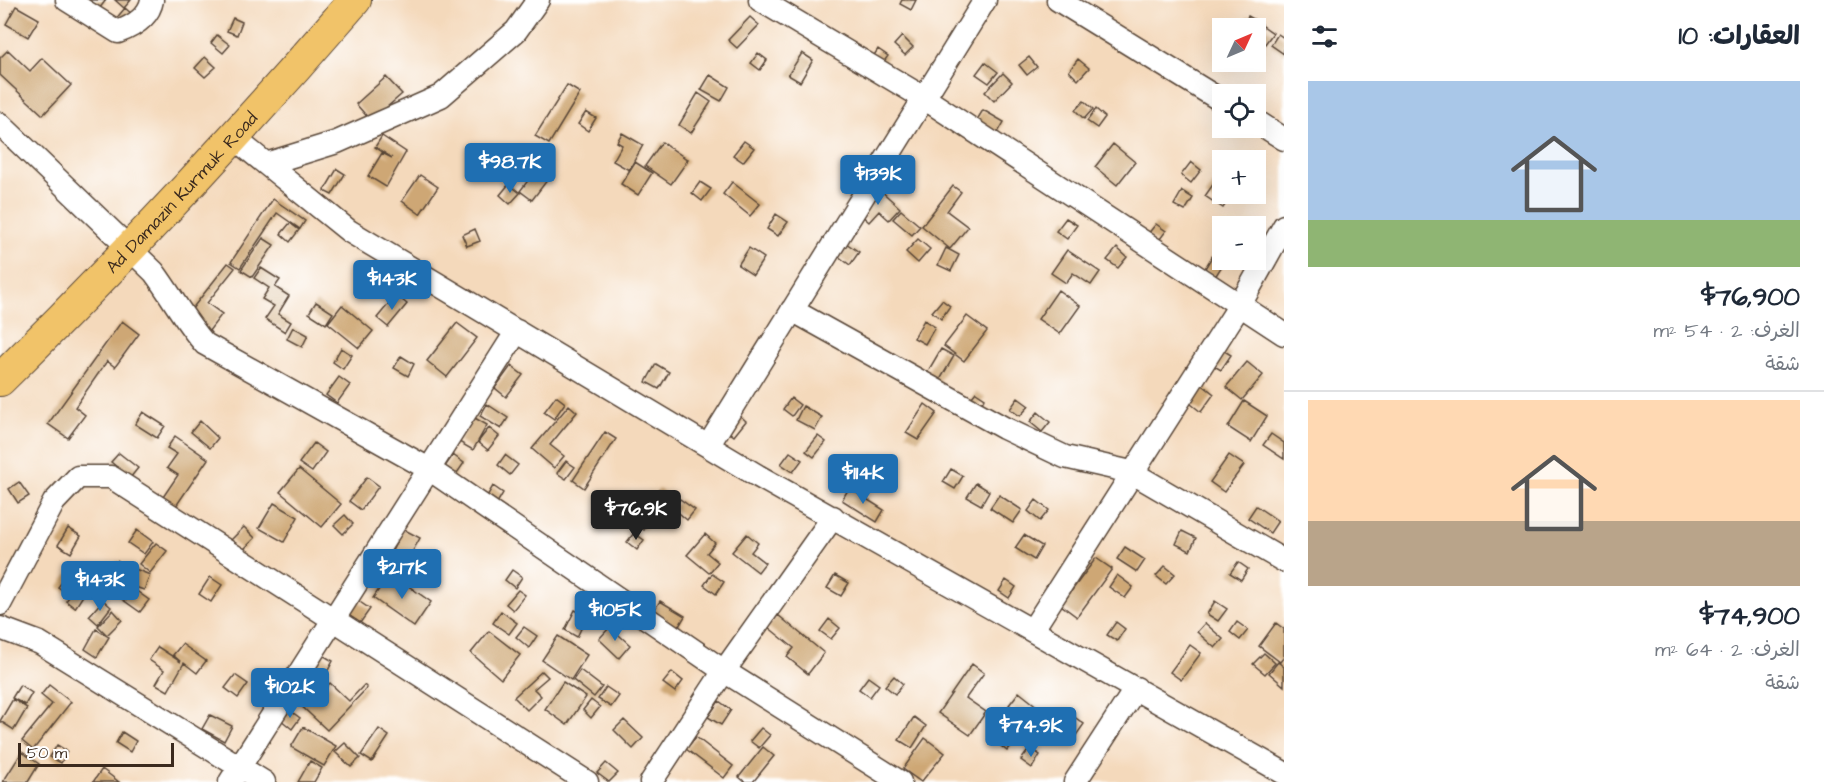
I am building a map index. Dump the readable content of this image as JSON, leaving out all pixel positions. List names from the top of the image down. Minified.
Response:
{"streets":{"highway":["Ad Damazin Kurmuk Road"]},"scale_bar":"50 m","north":"top right","page":{"heading":"العقارات: 10","map_buttons":["+","−"],"list":[{"name":"$76,900","note":"الغرف: 2 · 54 m² · شقة"},{"name":"$74,900","note":"الغرف: 2 · 64 m² · شقة"}],"price":["$98.7K","$139K","$143K","$114K","$76.9K","$217K","$143K","$105K","$102K","$74.9K"],"scale":"50 m"}}
